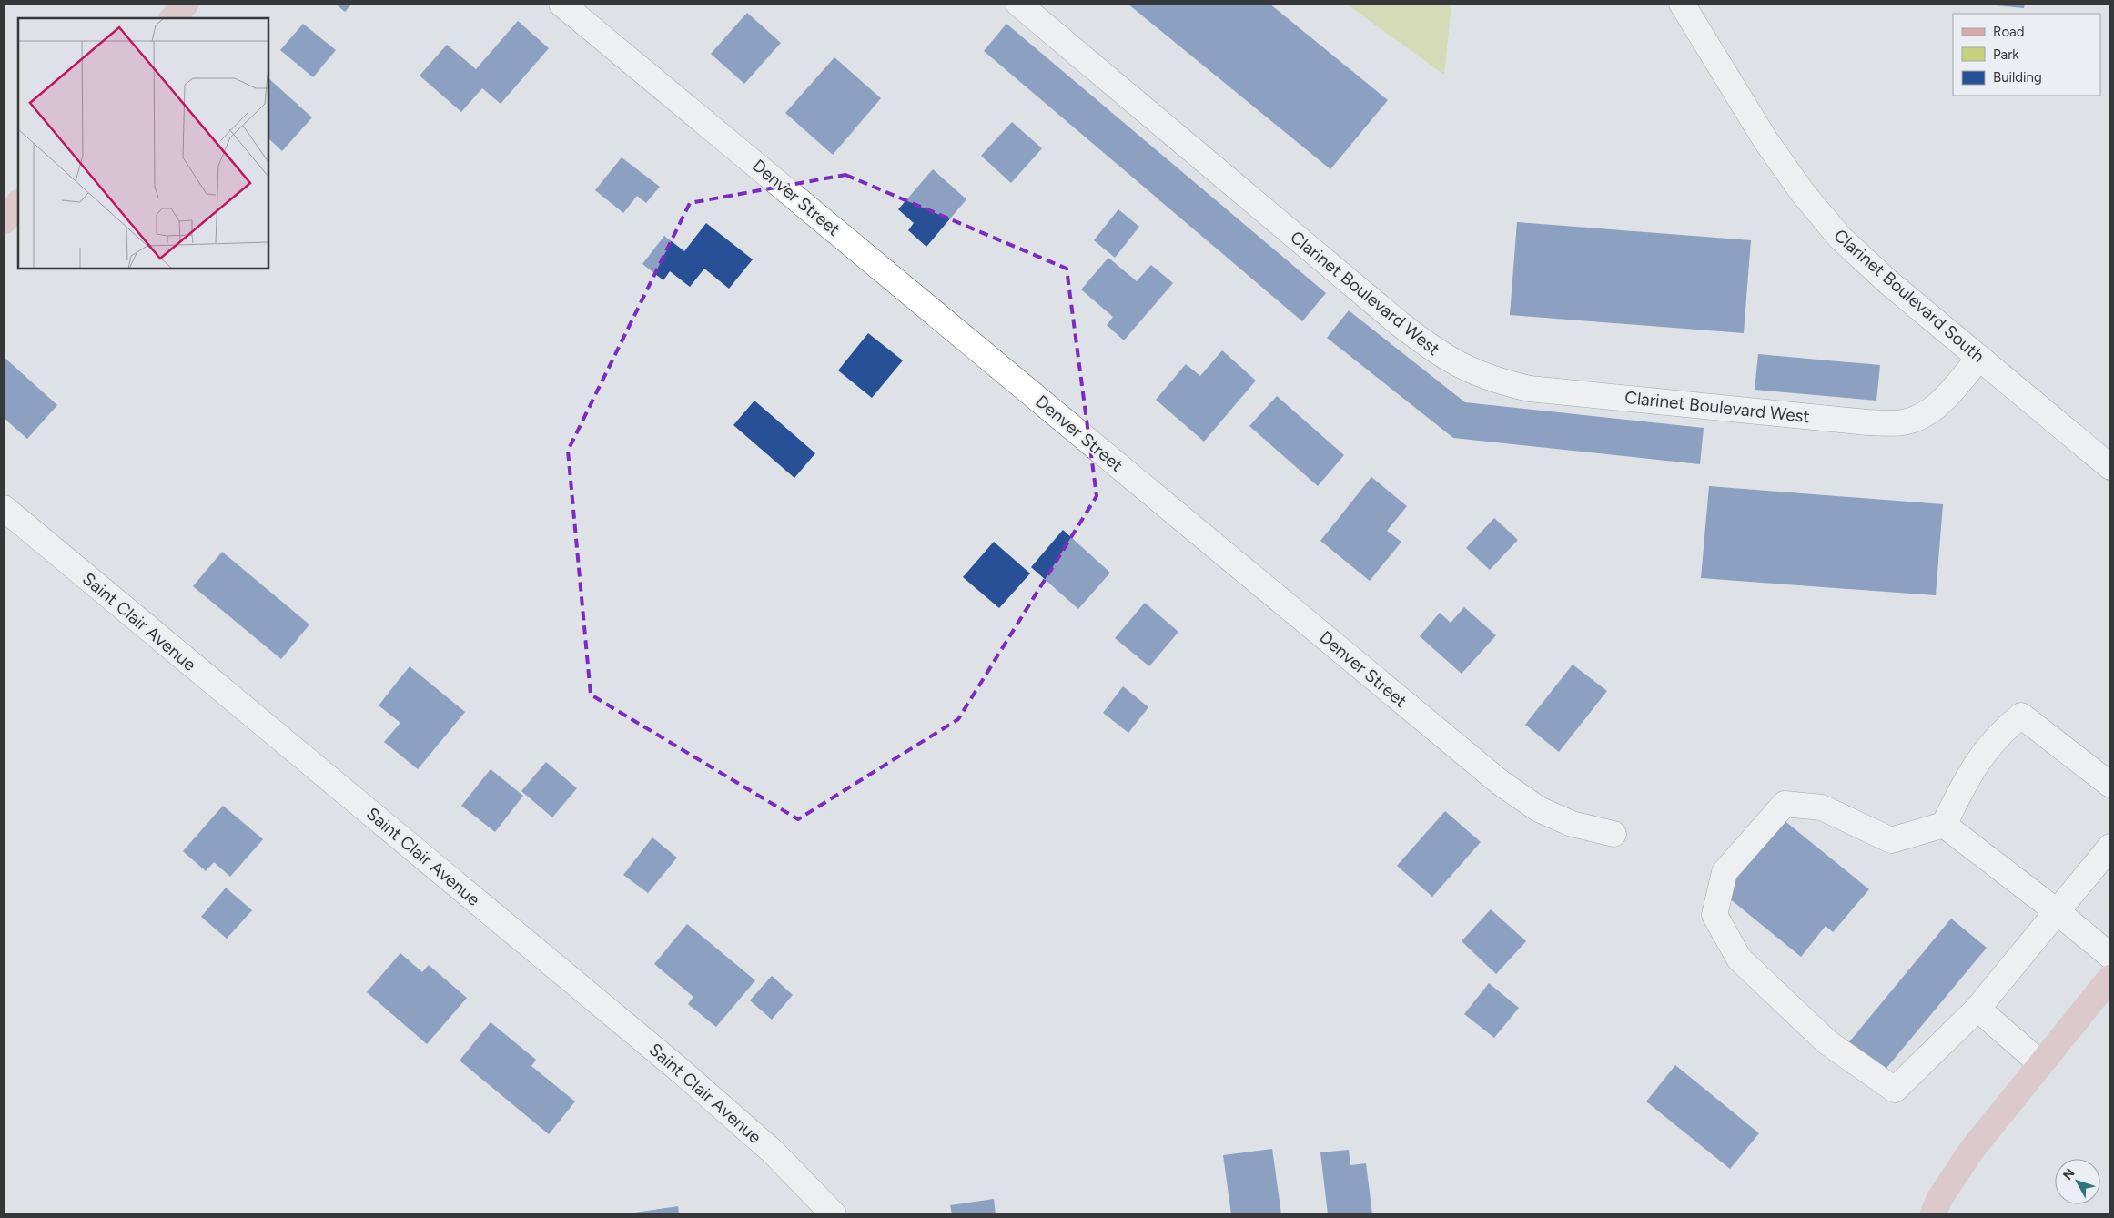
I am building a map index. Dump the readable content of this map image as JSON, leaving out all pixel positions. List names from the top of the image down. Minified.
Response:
{"streets":{"street":["Denver Street","Clarinet Boulevard West","Clarinet Boulevard South","Saint Clair Avenue"]},"crossings":[["Clarinet Boulevard West","Clarinet Boulevard South"]],"legend":["Road","Park","Building"],"north":"top left"}
